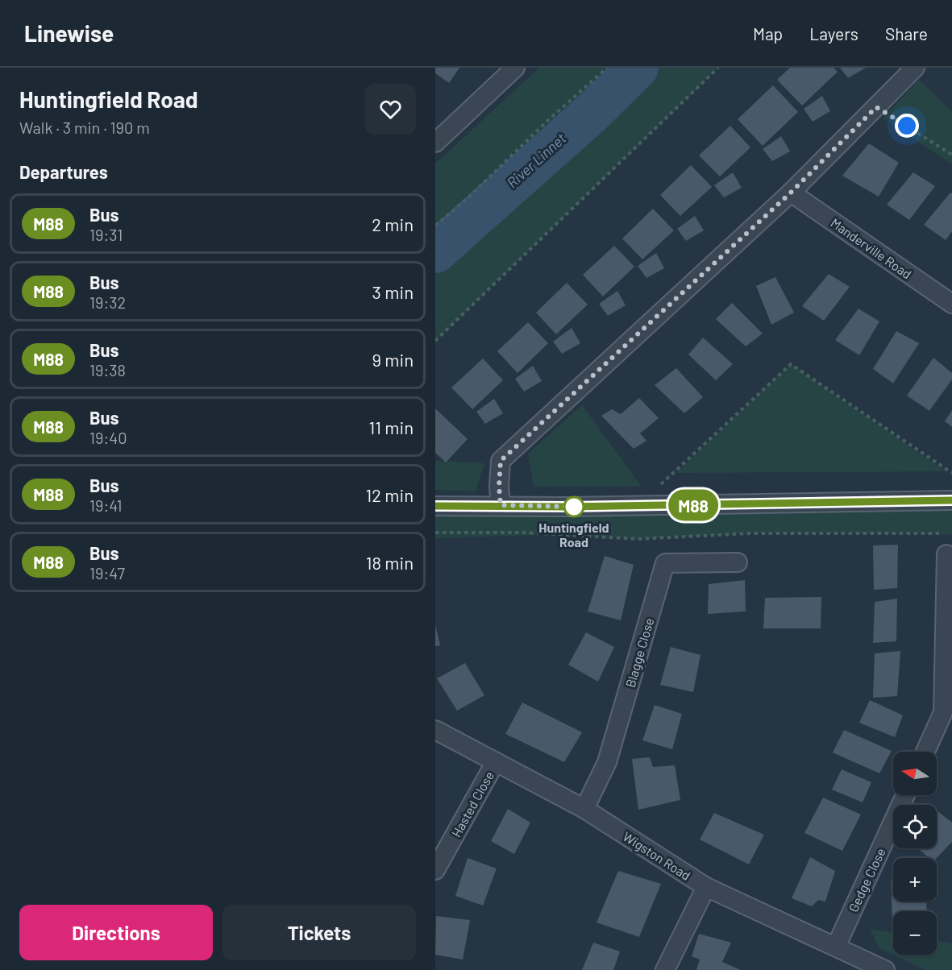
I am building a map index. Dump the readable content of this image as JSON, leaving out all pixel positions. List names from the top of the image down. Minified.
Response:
{"streets":{"street":["Manderville Road","Blagge Close","Hasted Close","Wigston Road","Gedge Close"]},"crossings":[["Blagge Close","Wigston Road"],["Hasted Close","Wigston Road"],["Wigston Road","Gedge Close"]],"water":["River Linnet"],"places":["Huntingfield Road"],"lines":["bus line M88"],"north":"left","page":{"header":"Linewise","nav":["Map","Layers","Share"],"heading":[["Huntingfield Road","Walk · 3 min · 190 m"],"Departures"],"on_map":"M88","list":[{"mark":"M88","name":"Bus","note":"19:31","value":"2 min"},{"mark":"M88","name":"Bus","note":"19:32","value":"3 min"},{"mark":"M88","name":"Bus","note":"19:38","value":"9 min"},{"mark":"M88","name":"Bus","note":"19:40","value":"11 min"},{"mark":"M88","name":"Bus","note":"19:41","value":"12 min"},{"mark":"M88","name":"Bus","note":"19:47","value":"18 min"}],"map_buttons":["+","−"],"buttons":["Directions","Tickets"]}}
